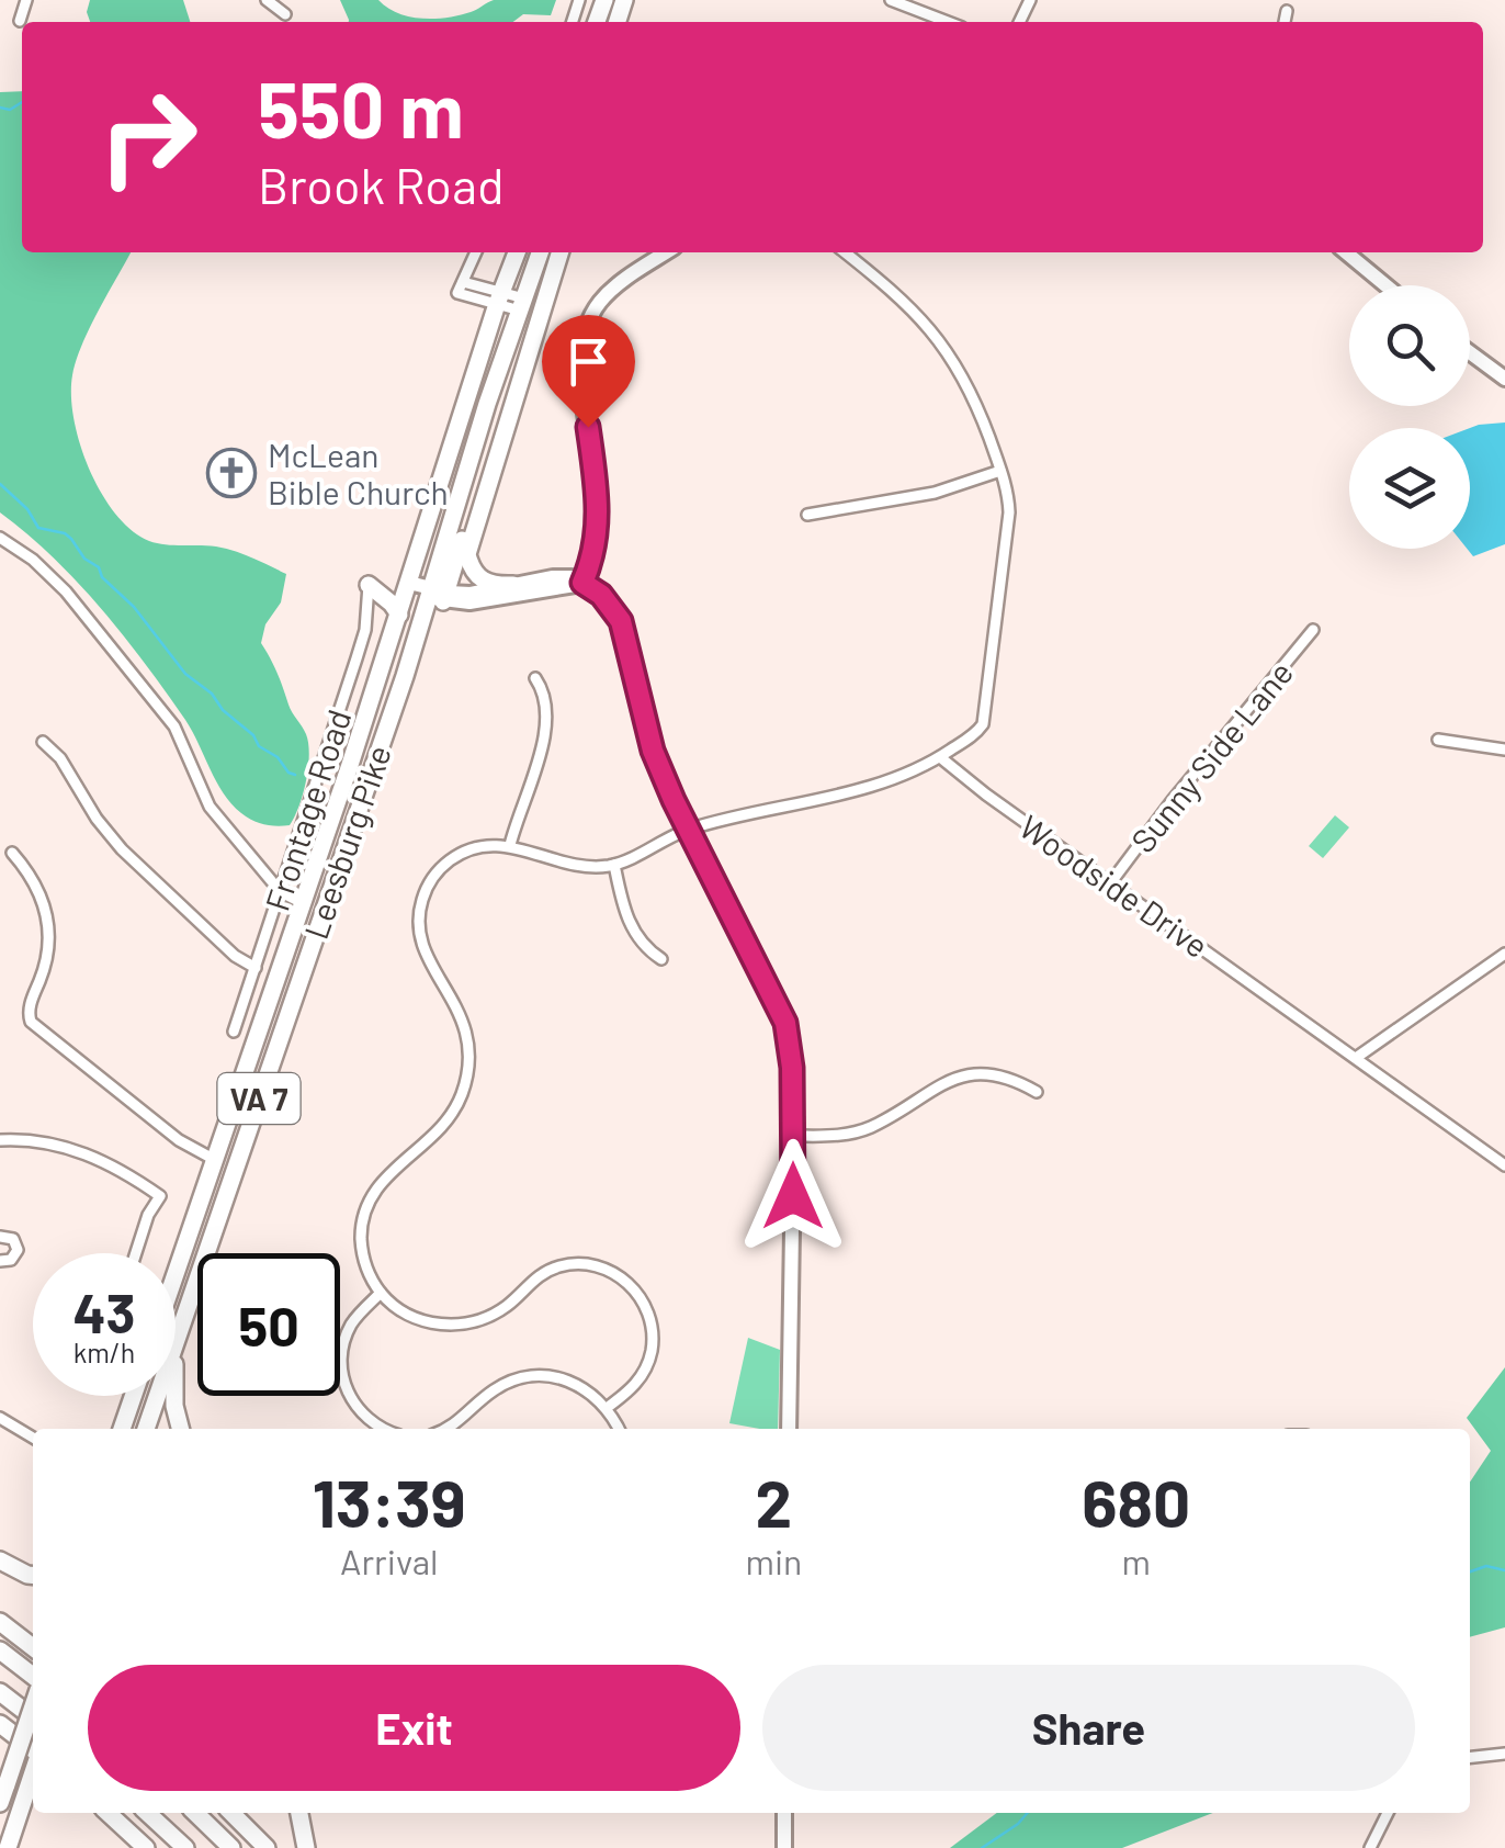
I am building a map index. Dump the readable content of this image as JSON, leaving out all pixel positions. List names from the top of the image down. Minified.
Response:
{"streets":{"highway":["Leesburg Pike","VA 7"],"street":["Sunny Side Lane","Frontage Road","Woodside Drive"]},"crossings":[["Sunny Side Lane","Woodside Drive"]],"places":{"church":["McLean Bible Church"]},"page":{"turn":["550 m","Brook Road"],"speed":"43 km/h","limit":"50","eta":["13:39","Arrival","2","min","680","m"],"buttons":["Exit","Share"]}}
